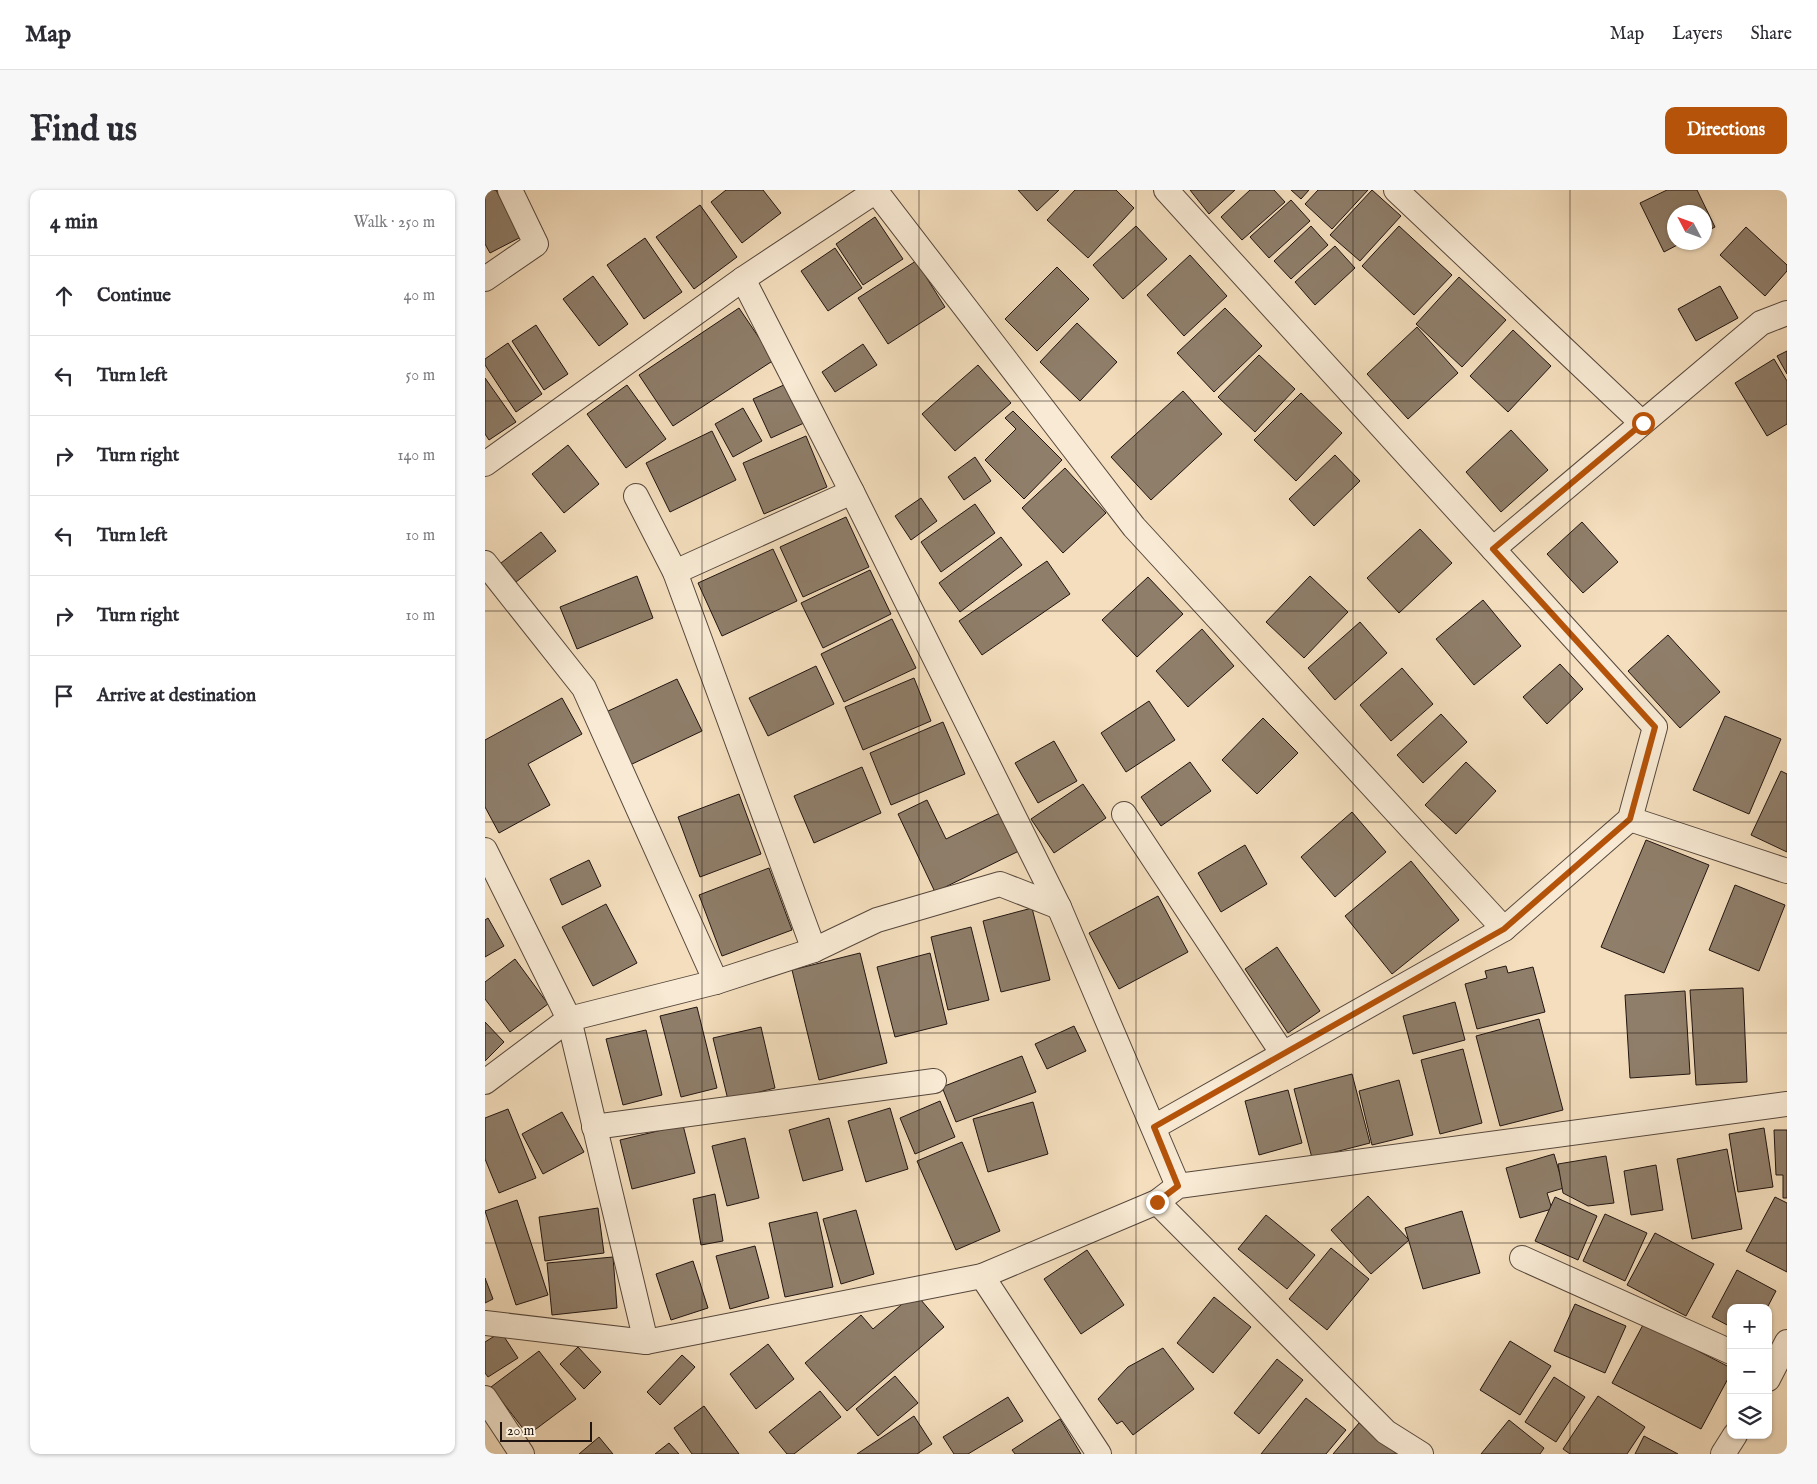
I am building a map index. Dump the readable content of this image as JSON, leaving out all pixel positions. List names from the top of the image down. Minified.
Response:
{"scale_bar":"20 m","north":"top left","page":{"header":"Map","nav":["Map","Layers","Share"],"buttons":"Directions","title":"Find us","heading":["4 min","Walk · 250 m"],"list":[["Continue","40 m"],["Turn left","50 m"],["Turn right","140 m"],["Turn left","10 m"],["Turn right","10 m"],"Arrive at destination"],"map_buttons":["+","−"],"scale":"20 m"}}
